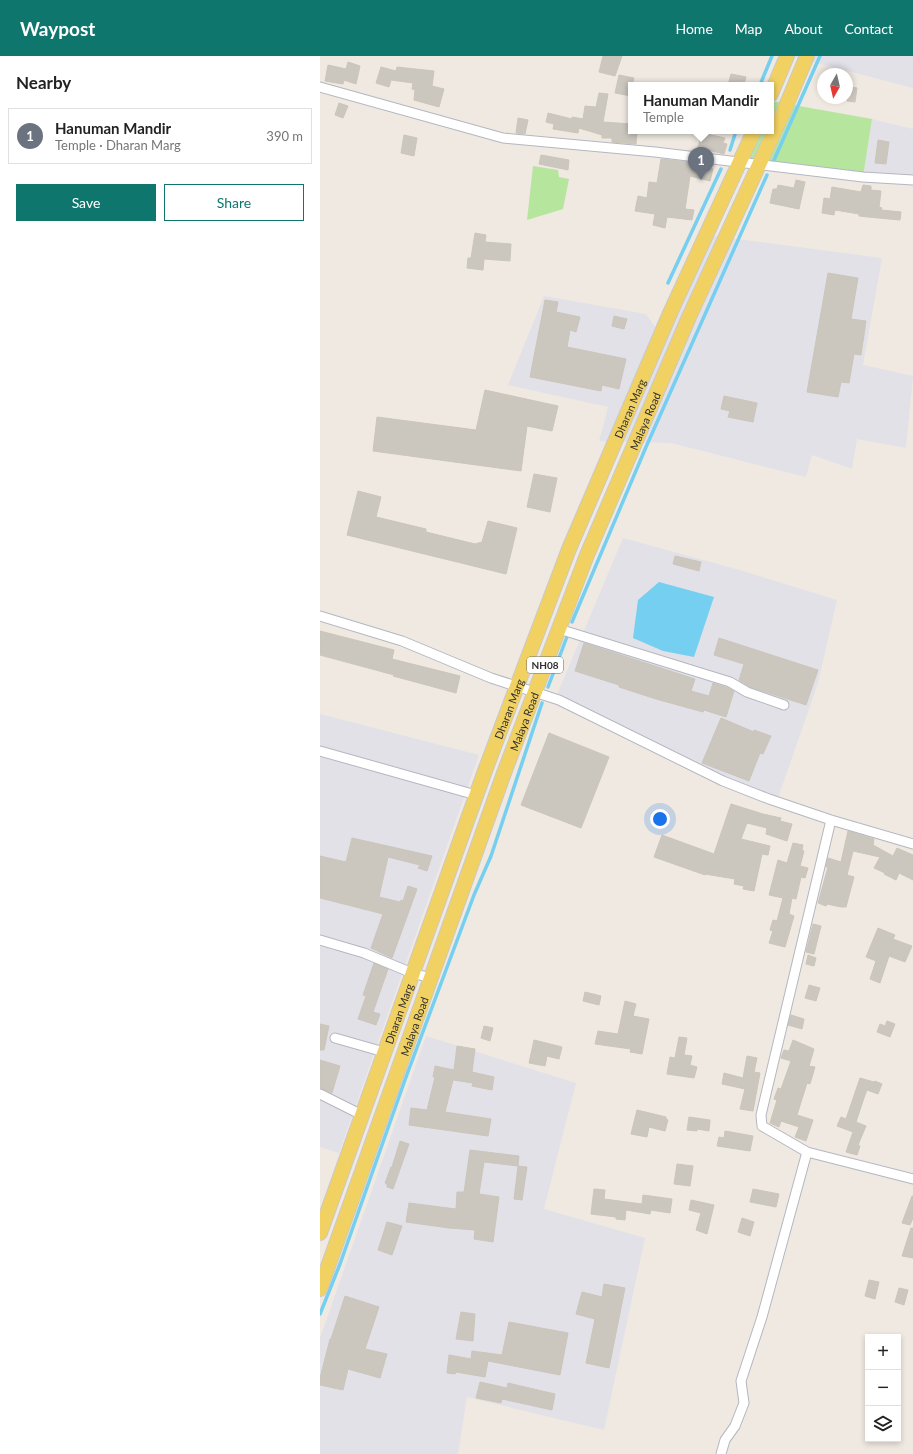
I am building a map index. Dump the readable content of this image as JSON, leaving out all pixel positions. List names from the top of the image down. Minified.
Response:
{"streets":{"main road":["Dharan Marg","Malaya Road","NH08"]},"north":"bottom","page":{"header":"Waypost","nav":["Home","Map","About","Contact"],"heading":"Nearby","popup":["Hanuman Mandir","Temple"],"list":[{"mark":"1","name":"Hanuman Mandir","note":"Temple · Dharan Marg","value":"390 m"}],"pins":"1","buttons":["Save","Share"],"map_buttons":["+","−"]}}
